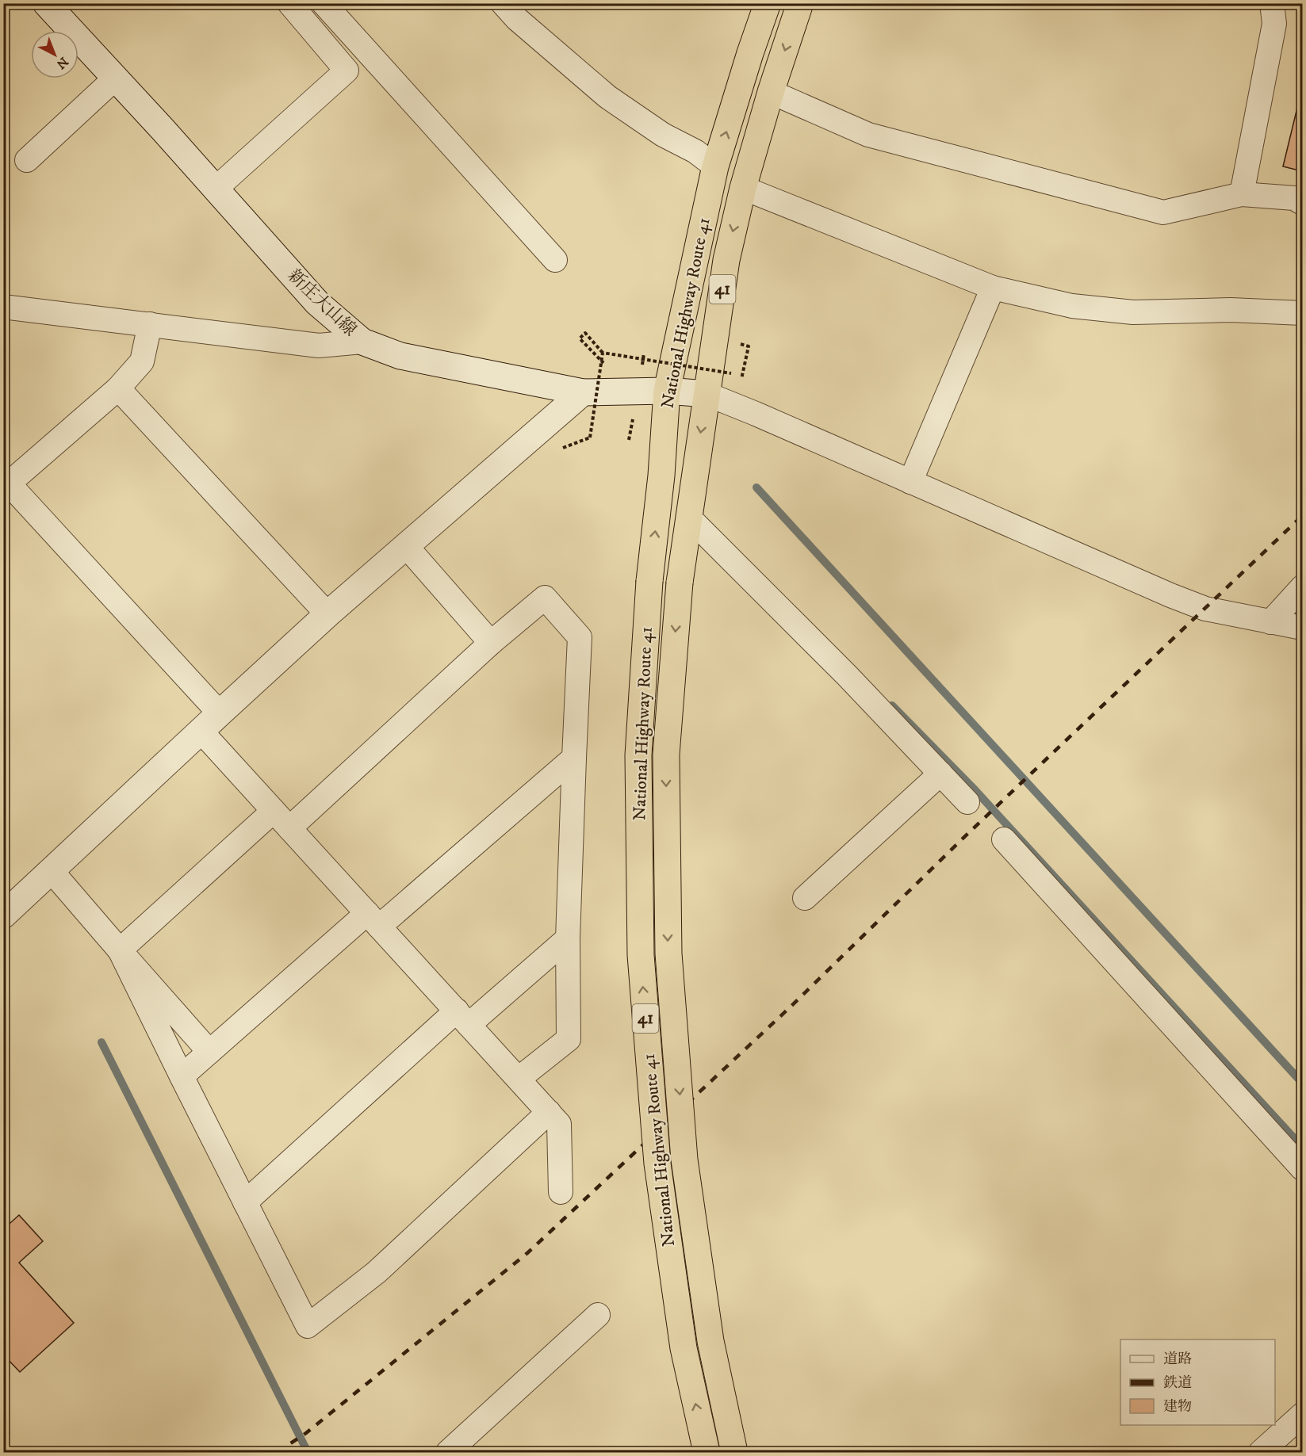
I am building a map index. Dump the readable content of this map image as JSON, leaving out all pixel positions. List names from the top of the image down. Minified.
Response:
{"streets":{"highway":["41","National Highway Route 41"],"main road":["新庄大山線"]},"crossings":[["新庄大山線","National Highway Route 41"]],"legend":["道路","鉄道","建物"],"north":"bottom right"}
